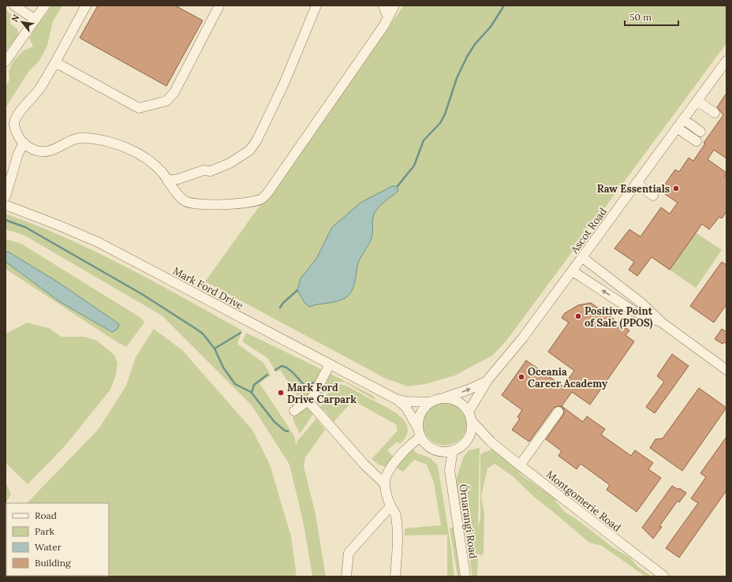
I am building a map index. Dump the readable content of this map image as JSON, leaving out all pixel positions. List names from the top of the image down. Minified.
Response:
{"streets":{"street":["Ascot Road","Mark Ford Drive","Montgomerie Road","Ōruarangi Road"]},"crossings":[["Ascot Road","Mark Ford Drive"],["Ascot Road","Montgomerie Road"],["Ascot Road","Ōruarangi Road"],["Mark Ford Drive","Montgomerie Road"],["Mark Ford Drive","Ōruarangi Road"],["Montgomerie Road","Ōruarangi Road"]],"places":["Raw Essentials","Positive Point of Sale (PPOS)","Oceania Career Academy","Mark Ford Drive Carpark"],"legend":["Road","Park","Water","Building"],"scale_bar":"50 m","north":"top left"}
